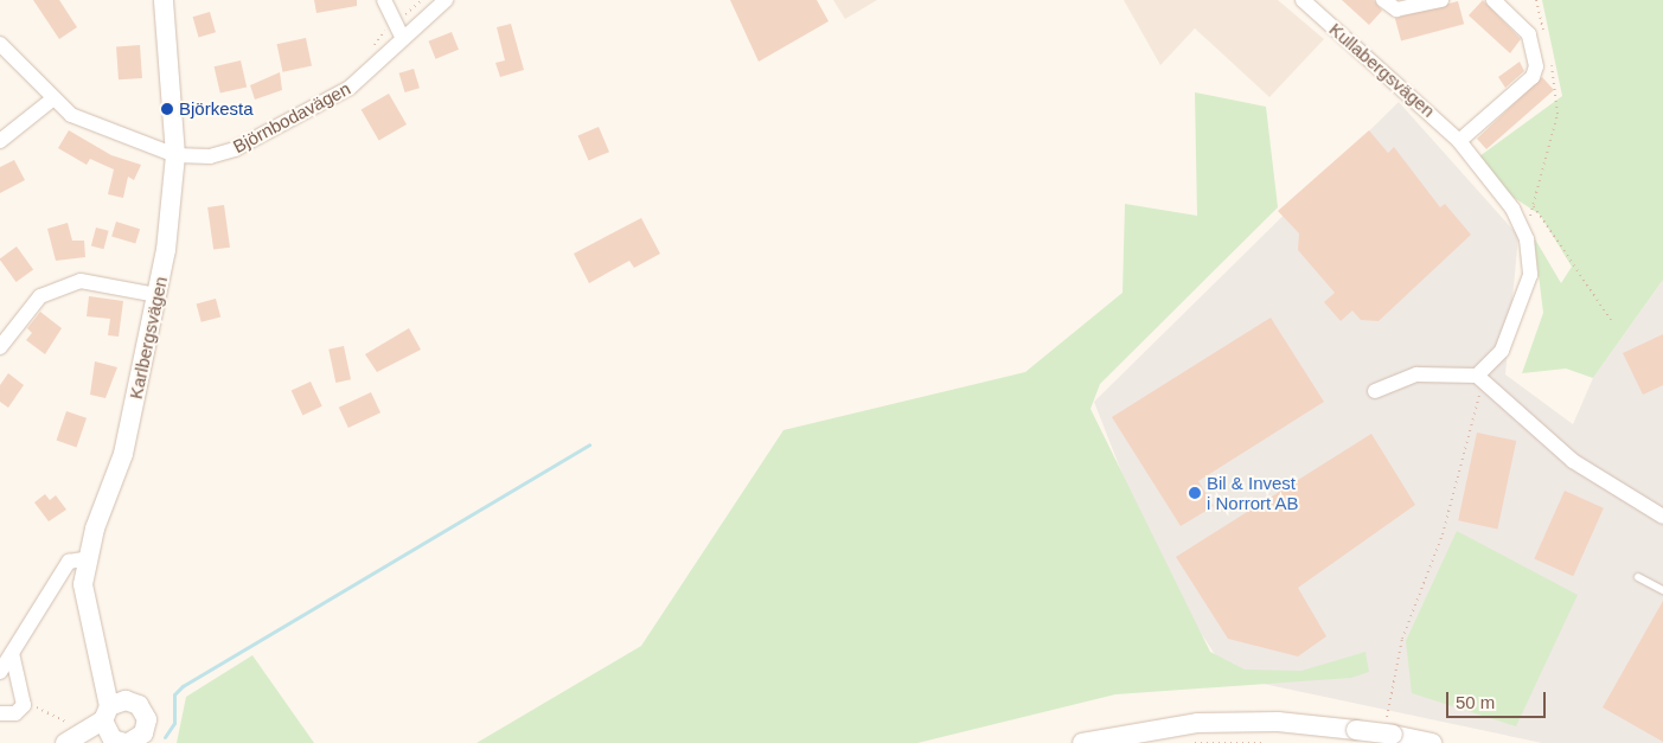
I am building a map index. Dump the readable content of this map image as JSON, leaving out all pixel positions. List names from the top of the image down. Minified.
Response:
{"streets":{"street":["Kullabergsvägen","Björnbodavägen","Karlbergsvägen"]},"crossings":[["Björnbodavägen","Karlbergsvägen"]],"places":["Björkesta","Bil & Invest i Norrort AB"],"scale_bar":"50 m"}
